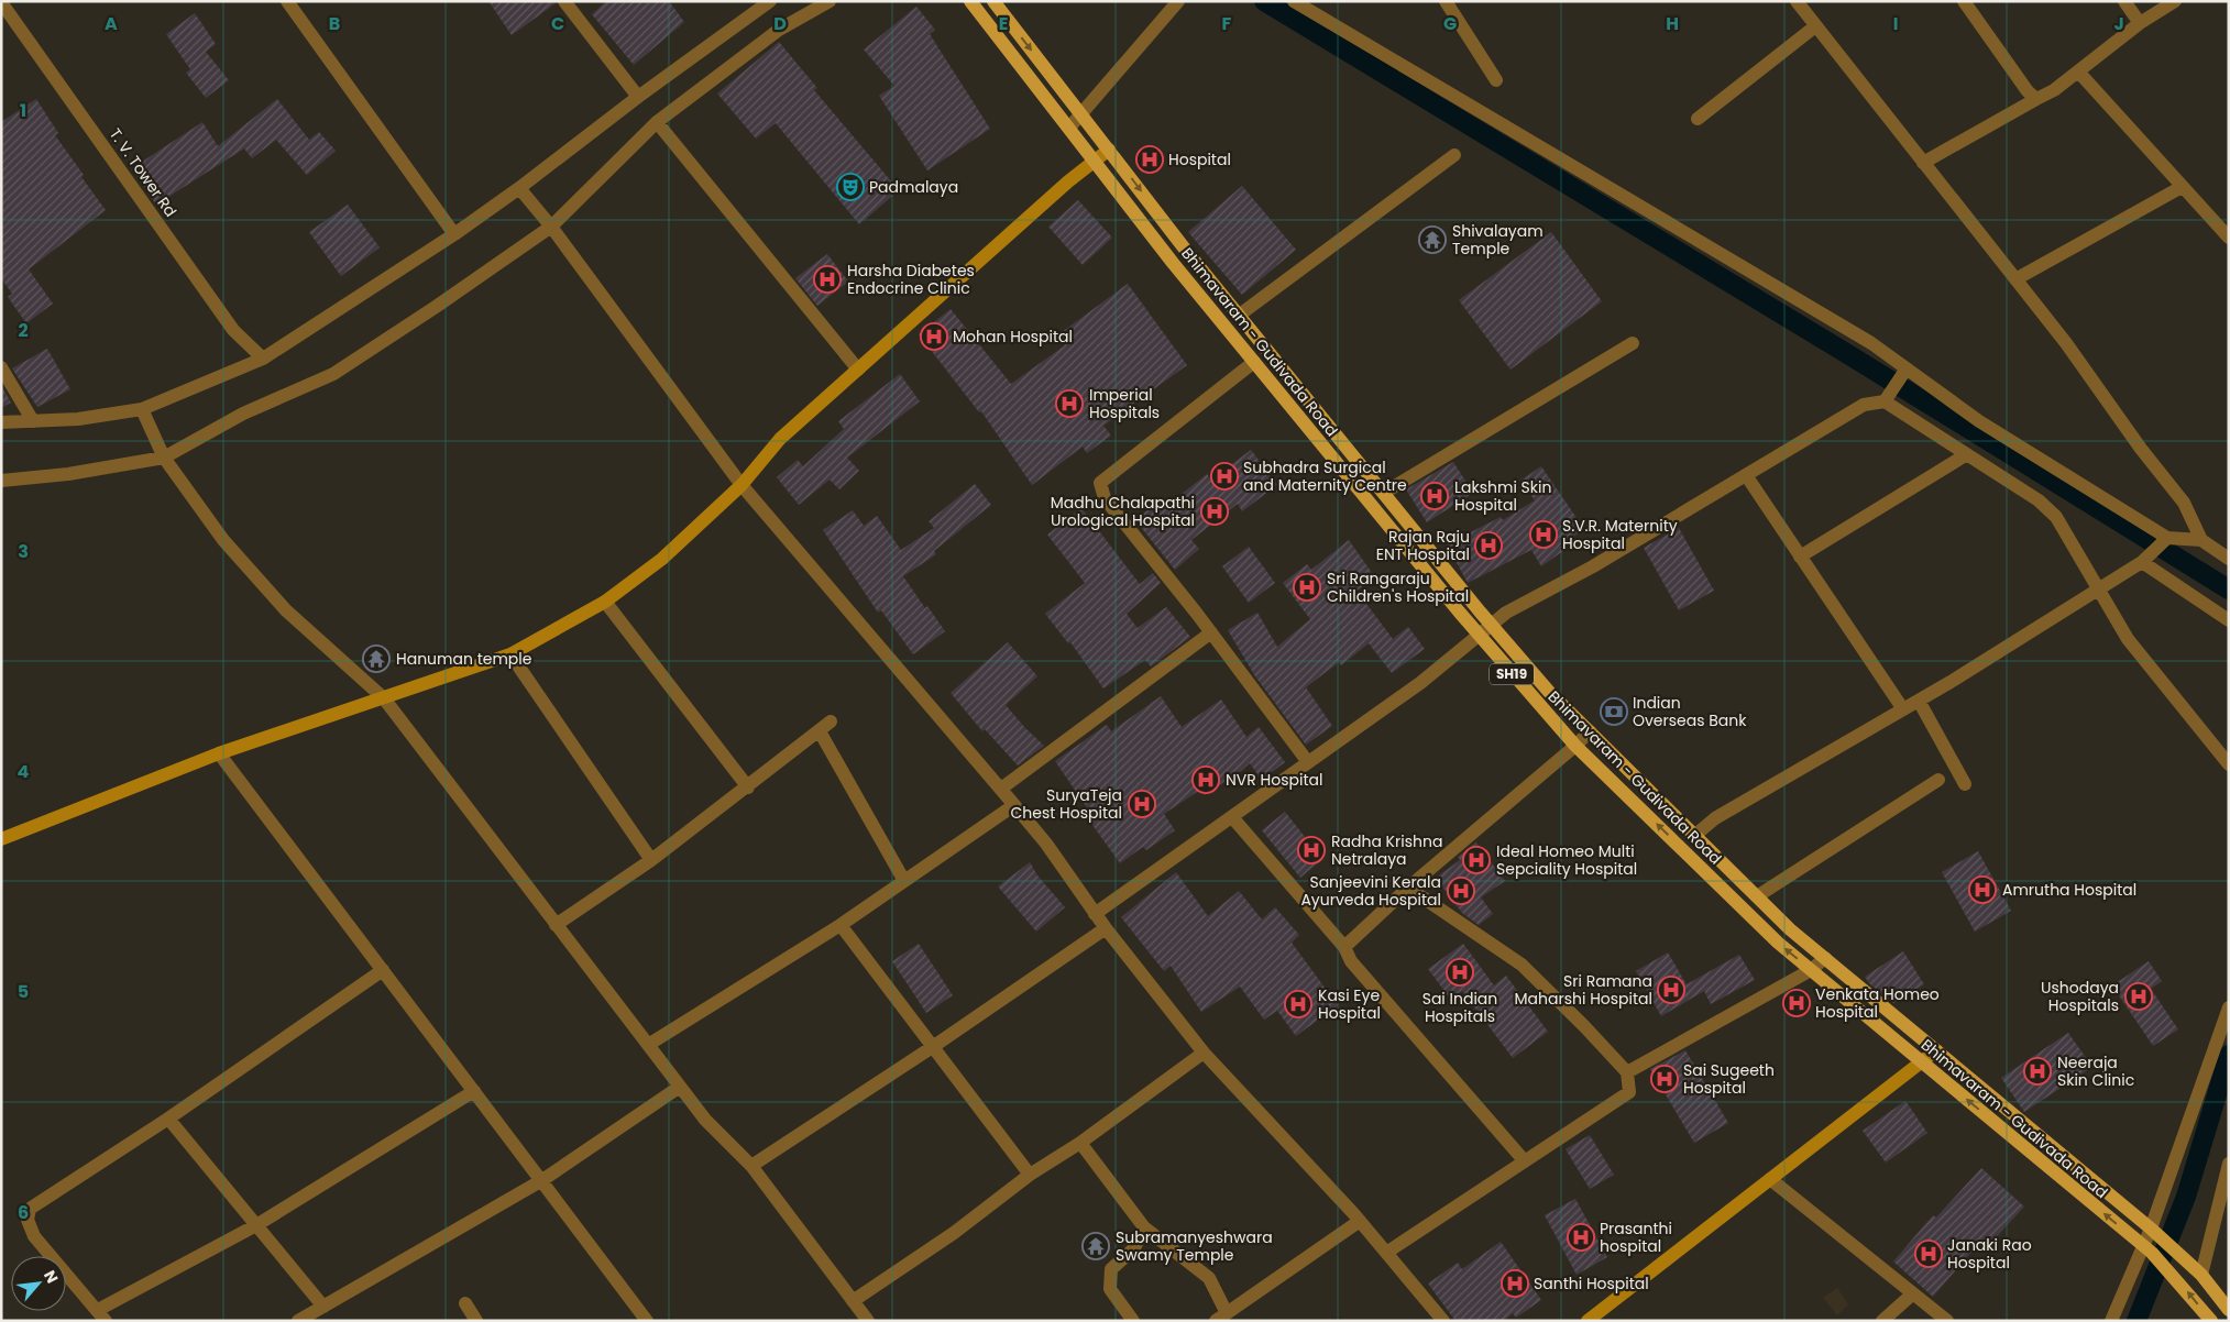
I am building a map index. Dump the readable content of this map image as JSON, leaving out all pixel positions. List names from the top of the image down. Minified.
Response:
{"streets":{"main road":["Bhimavaram - Gudivada Road","SH19"],"street":["T. V. Tower Rd"]},"places":{"hospital":["Hospital","Harsha Diabetes Endocrine Clinic","Mohan Hospital","Imperial Hospitals","Subhadra Surgical and Maternity Centre","Lakshmi Skin Hospital","Madhu Chalapathi Urological Hospital","S.V.R. Maternity Hospital","Rajan Raju ENT Hospital","Sri Rangaraju Children's Hospital","NVR Hospital","SuryaTeja Chest Hospital","Radha Krishna Netralaya","Ideal Homeo Multi Sepciality Hospital","Amrutha Hospital","Sanjeevini Kerala Ayurveda Hospital","Sai Indian Hospitals","Sri Ramana Maharshi Hospital","Ushodaya Hospitals","Venkata Homeo Hospital","Kasi Eye Hospital","Neeraja Skin Clinic","Sai Sugeeth Hospital","Prasanthi hospital","Janaki Rao Hospital","Santhi Hospital"],"theatre":["Padmalaya"],"temple":["Shivalayam Temple","Hanuman temple","Subramanyeshwara Swamy Temple"],"bank":["Indian Overseas Bank"]},"north":"top right","grid":{"columns":["A","B","C","D","E","F","G","H","I","J"],"rows":["1","2","3","4","5","6"]}}
